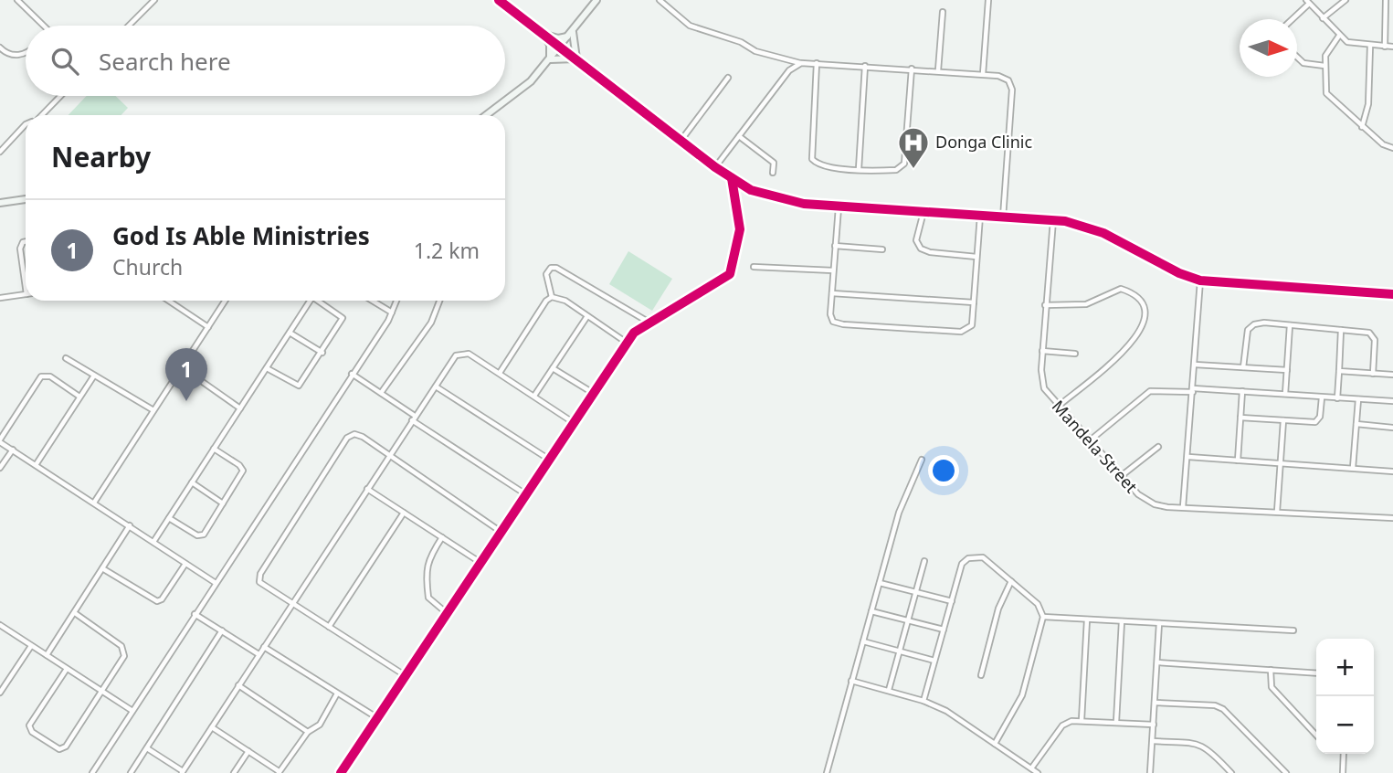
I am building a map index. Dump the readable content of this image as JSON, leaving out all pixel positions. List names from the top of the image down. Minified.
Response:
{"streets":{"street":["Mandela Street"]},"places":{"hospital":["Donga Clinic"]},"north":"right","page":{"search":"Search here","heading":"Nearby","list":[{"mark":"1","name":"God Is Able Ministries","note":"Church","value":"1.2 km"}],"pins":"1","map_buttons":["+","−"]}}
